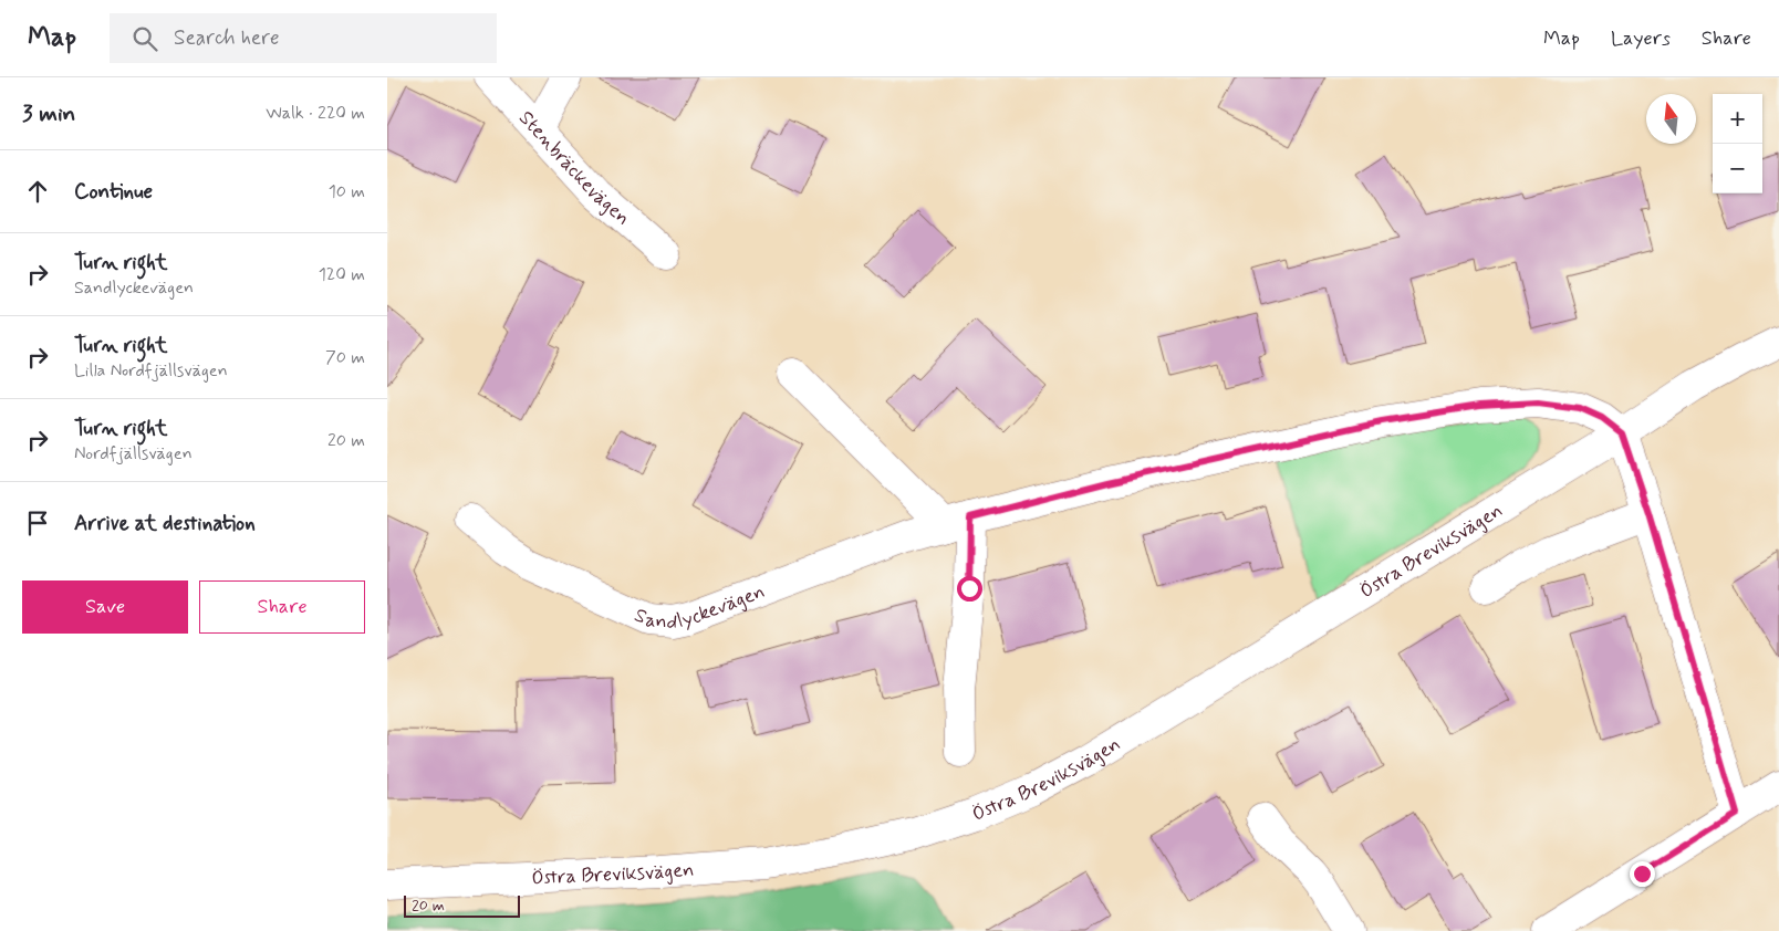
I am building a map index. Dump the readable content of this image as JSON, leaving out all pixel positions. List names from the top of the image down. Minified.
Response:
{"streets":{"street":["Stenbräckevägen","Östra Breviksvägen","Sandlyckevägen"]},"crossings":[["Östra Breviksvägen","Sandlyckevägen"]],"scale_bar":"20 m","north":"top","page":{"header":"Map","search":"Search here","nav":["Map","Layers","Share"],"heading":["3 min","Walk · 220 m"],"map_buttons":["+","−"],"list":[["Continue","10 m"],["Turn right","Sandlyckevägen","120 m"],["Turn right","Lilla Nordfjällsvägen","70 m"],["Turn right","Nordfjällsvägen","20 m"],"Arrive at destination"],"buttons":["Save","Share"],"scale":"20 m"}}
